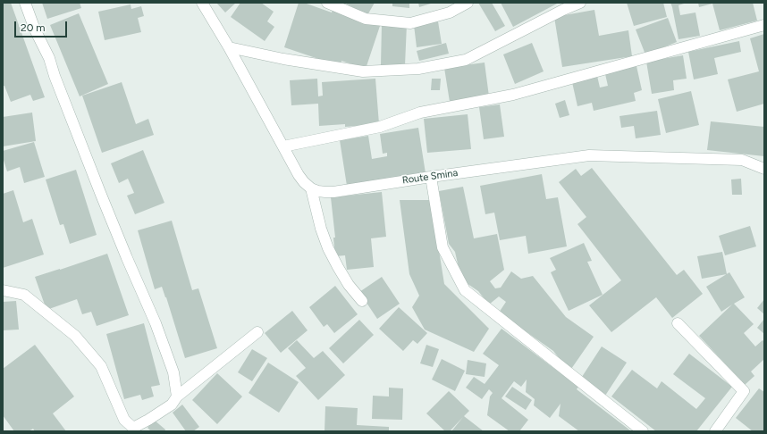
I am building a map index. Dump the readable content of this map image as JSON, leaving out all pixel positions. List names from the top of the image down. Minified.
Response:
{"streets":{"street":["Route Smina"]},"scale_bar":"20 m"}
